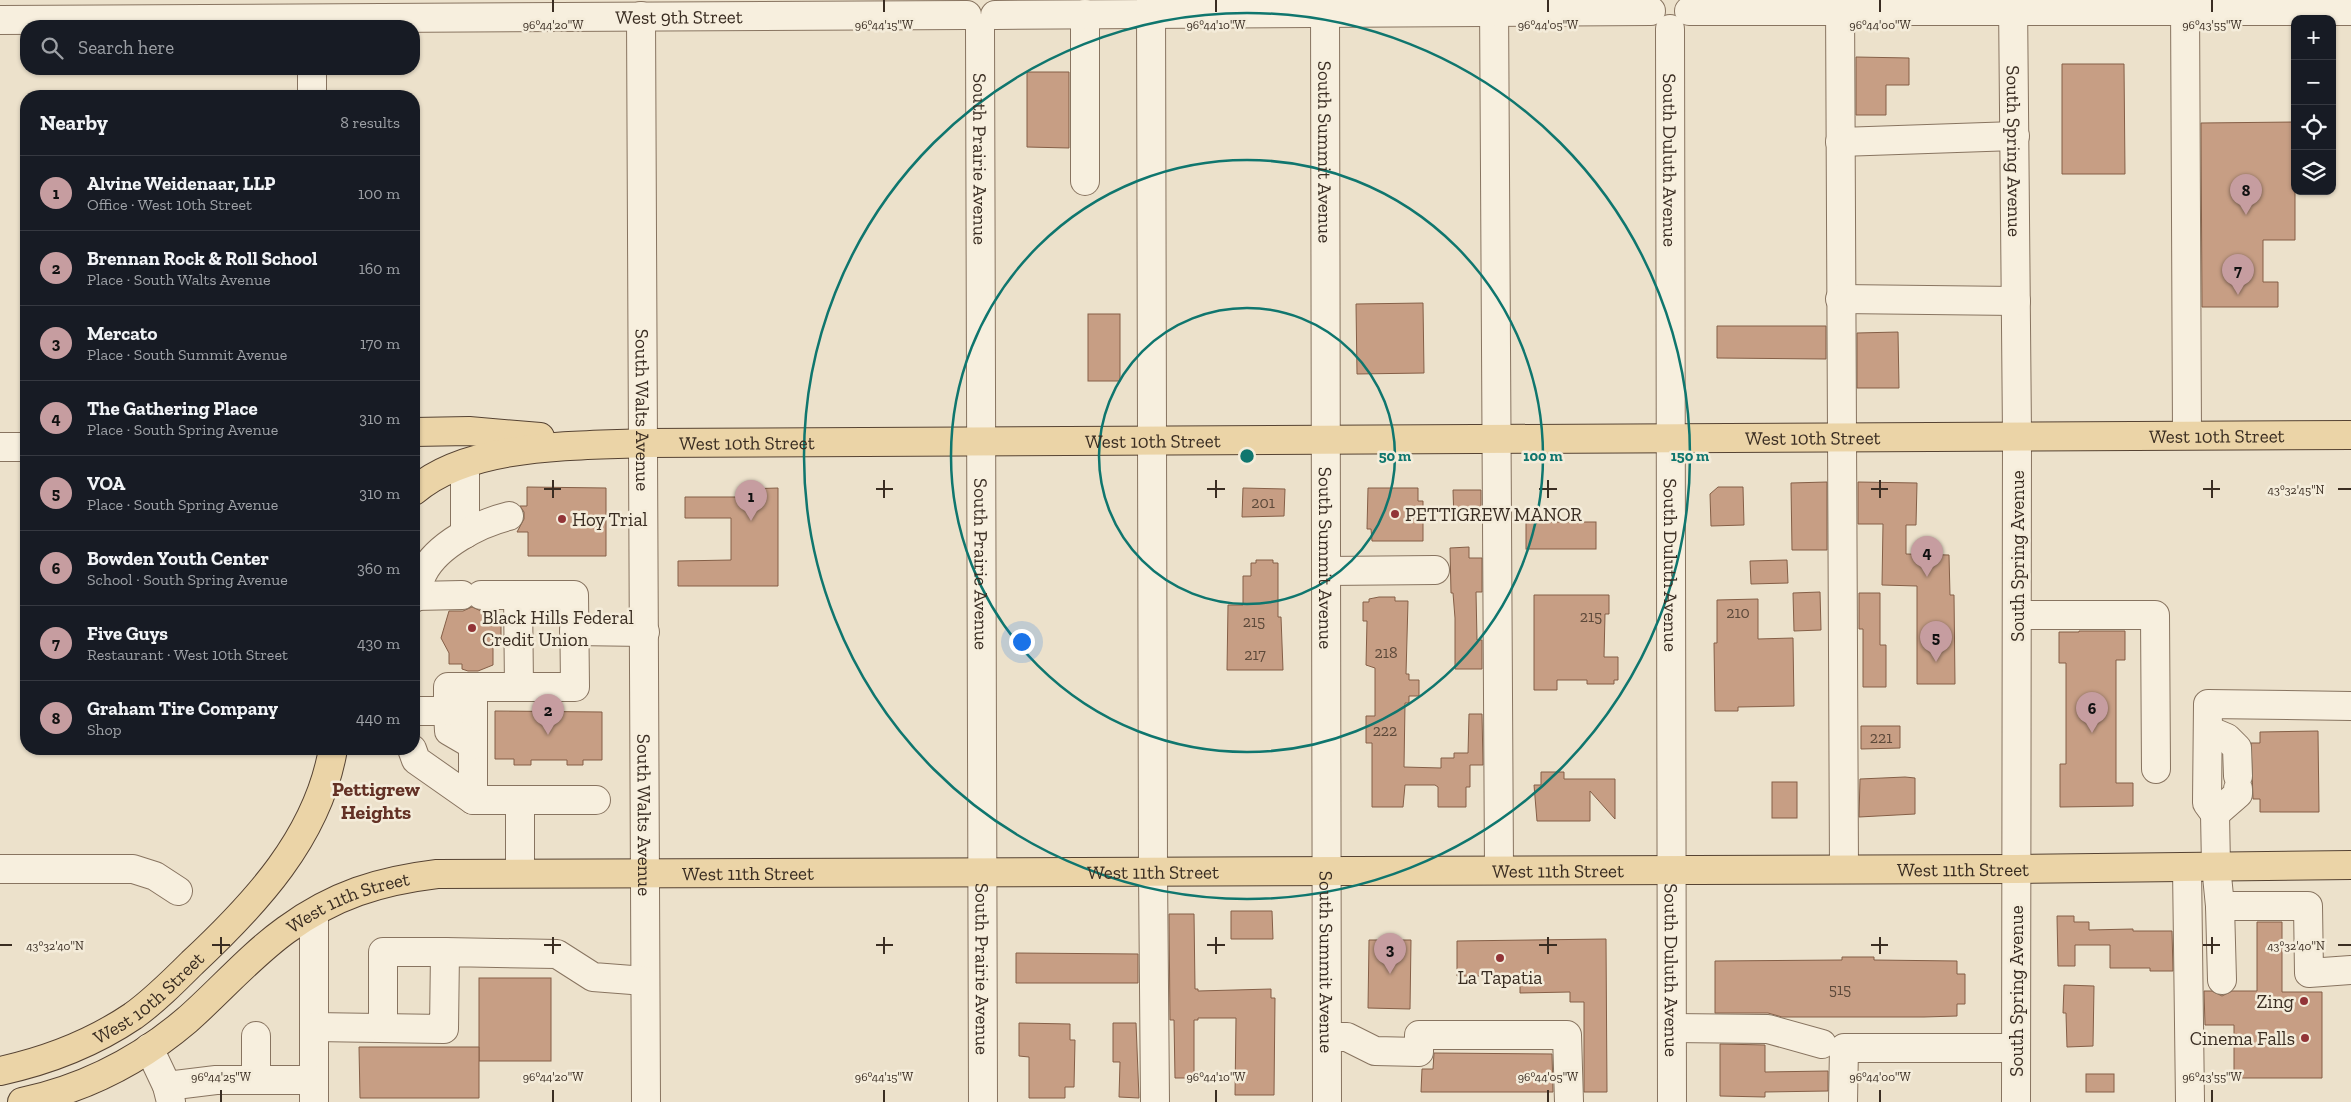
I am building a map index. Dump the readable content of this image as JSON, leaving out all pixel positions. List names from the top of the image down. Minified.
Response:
{"streets":{"main road":["West 10th Street","West 11th Street"],"street":["West 9th Street","South Spring Avenue","South Summit Avenue","South Prairie Avenue","South Duluth Avenue","South Walts Avenue"]},"crossings":[["West 9th Street","South Spring Avenue"],["West 9th Street","South Summit Avenue"],["West 9th Street","South Prairie Avenue"],["West 9th Street","South Duluth Avenue"],["West 9th Street","South Walts Avenue"],["South Spring Avenue","West 10th Street"],["South Spring Avenue","West 11th Street"],["South Summit Avenue","West 10th Street"],["South Summit Avenue","West 11th Street"],["South Prairie Avenue","West 10th Street"],["South Prairie Avenue","West 11th Street"],["South Duluth Avenue","West 10th Street"],["South Duluth Avenue","West 11th Street"],["South Walts Avenue","West 10th Street"],["South Walts Avenue","West 11th Street"]],"districts":["Pettigrew Heights"],"places":["PETTIGREW MANOR","Hoy Trial","Black Hills Federal Credit Union","La Tapatia","Zing","Cinema Falls"],"house_numbers":["201","210","215","215","218","217","222","221","515"],"page":{"map_buttons":["+","−"],"search":"Search here","heading":["Nearby","8 results"],"list":[{"mark":"1","name":"Alvine Weidenaar, LLP","note":"Office · West 10th Street","value":"100 m"},{"mark":"2","name":"Brennan Rock & Roll School","note":"Place · South Walts Avenue","value":"160 m"},{"mark":"3","name":"Mercato","note":"Place · South Summit Avenue","value":"170 m"},{"mark":"4","name":"The Gathering Place","note":"Place · South Spring Avenue","value":"310 m"},{"mark":"5","name":"VOA","note":"Place · South Spring Avenue","value":"310 m"},{"mark":"6","name":"Bowden Youth Center","note":"School · South Spring Avenue","value":"360 m"},{"mark":"7","name":"Five Guys","note":"Restaurant · West 10th Street","value":"430 m"},{"mark":"8","name":"Graham Tire Company","note":"Shop","value":"440 m"}],"pins":["8","7","1","4","5","6","2","3"]},"coordinates":["96°44'20\"W","96°44'15\"W","96°44'10\"W","96°44'05\"W","96°44'00\"W","96°43'55\"W","43°32'45\"N","43°32'40\"N","96°44'25\"W"],"rings":["50 m","100 m","150 m"]}
